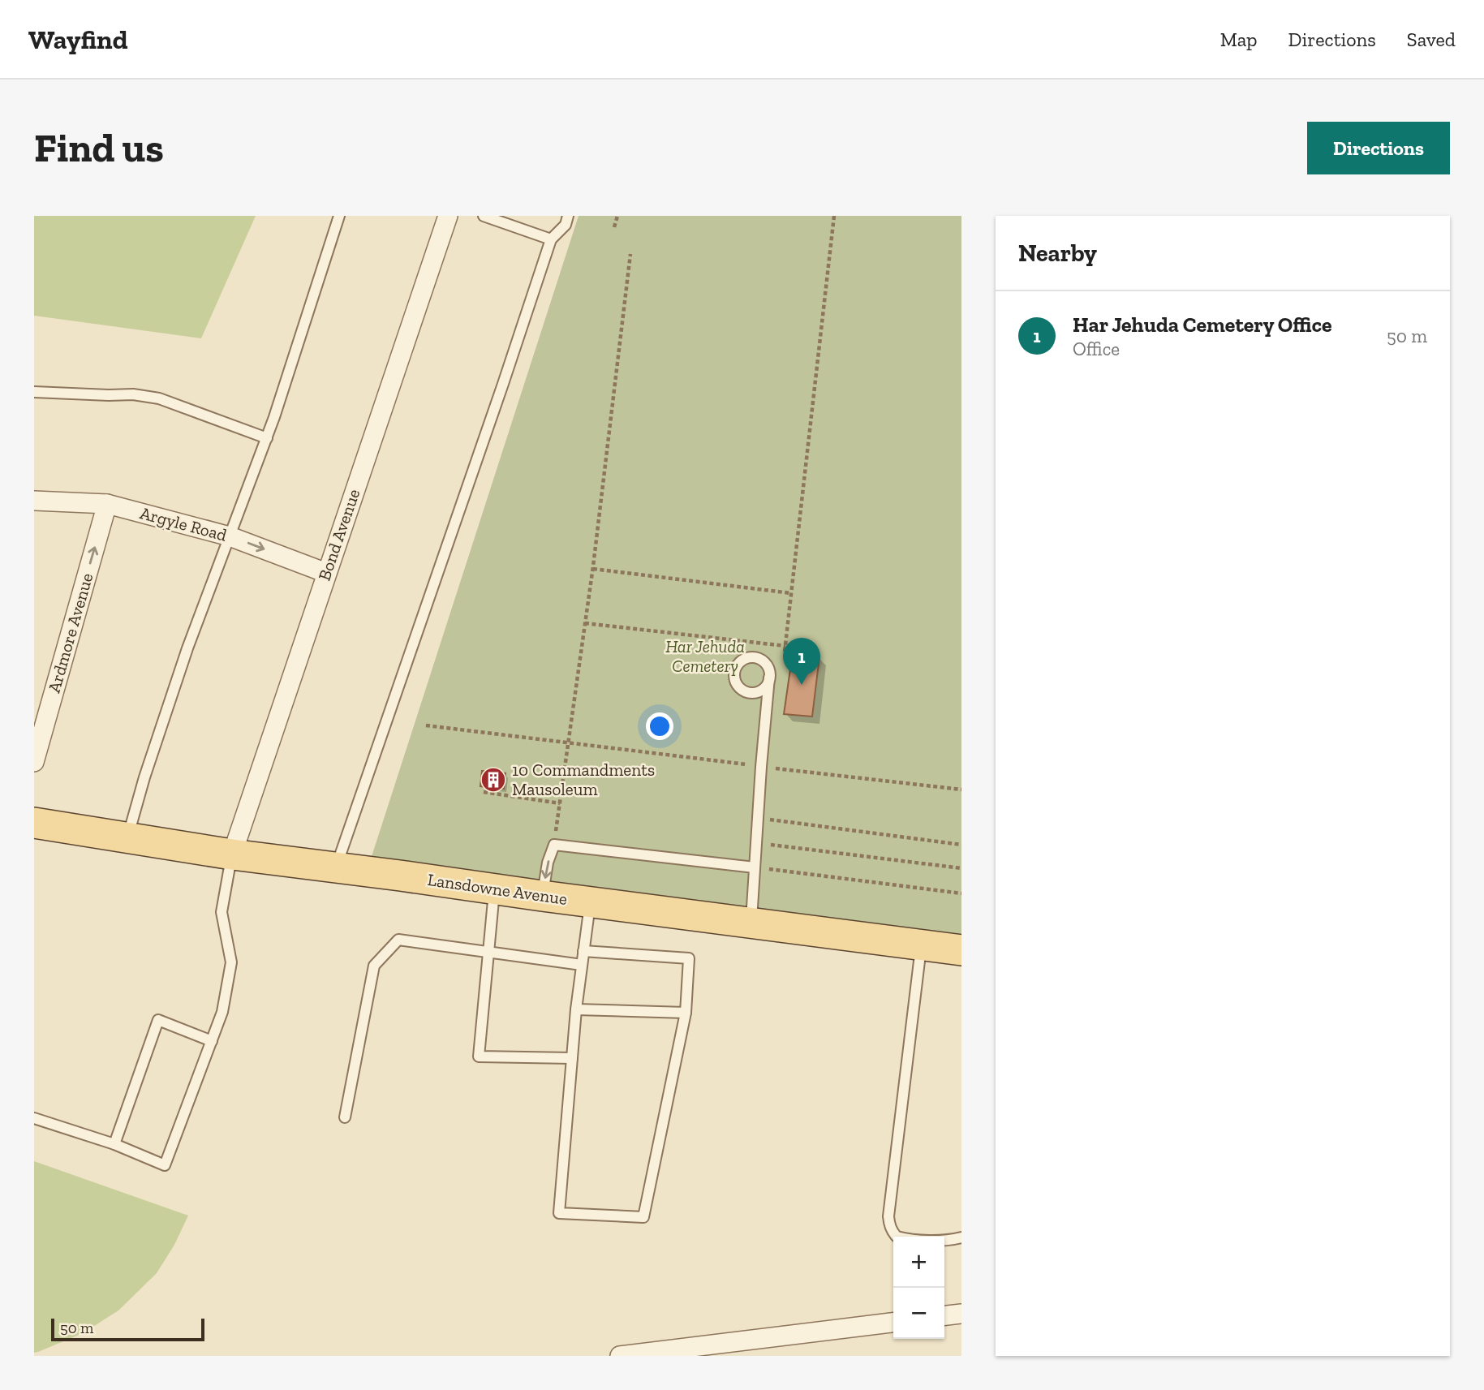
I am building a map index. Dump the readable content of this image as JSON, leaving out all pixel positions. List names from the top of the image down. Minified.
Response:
{"streets":{"main road":["Lansdowne Avenue"],"street":["Argyle Road","Bond Avenue","Ardmore Avenue"]},"crossings":[["Argyle Road","Bond Avenue"],["Argyle Road","Ardmore Avenue"],["Bond Avenue","Lansdowne Avenue"]],"one_way":["Ardmore Avenue"],"parks":["Har Jehuda Cemetery"],"places":{"building":["10 Commandments Mausoleum"]},"scale_bar":"50 m","page":{"header":"Wayfind","nav":["Map","Directions","Saved"],"buttons":"Directions","title":"Find us","heading":"Nearby","list":[{"mark":"1","name":"Har Jehuda Cemetery Office","note":"Office","value":"50 m"}],"pins":"1","map_buttons":["+","−"],"scale":"50 m"}}
